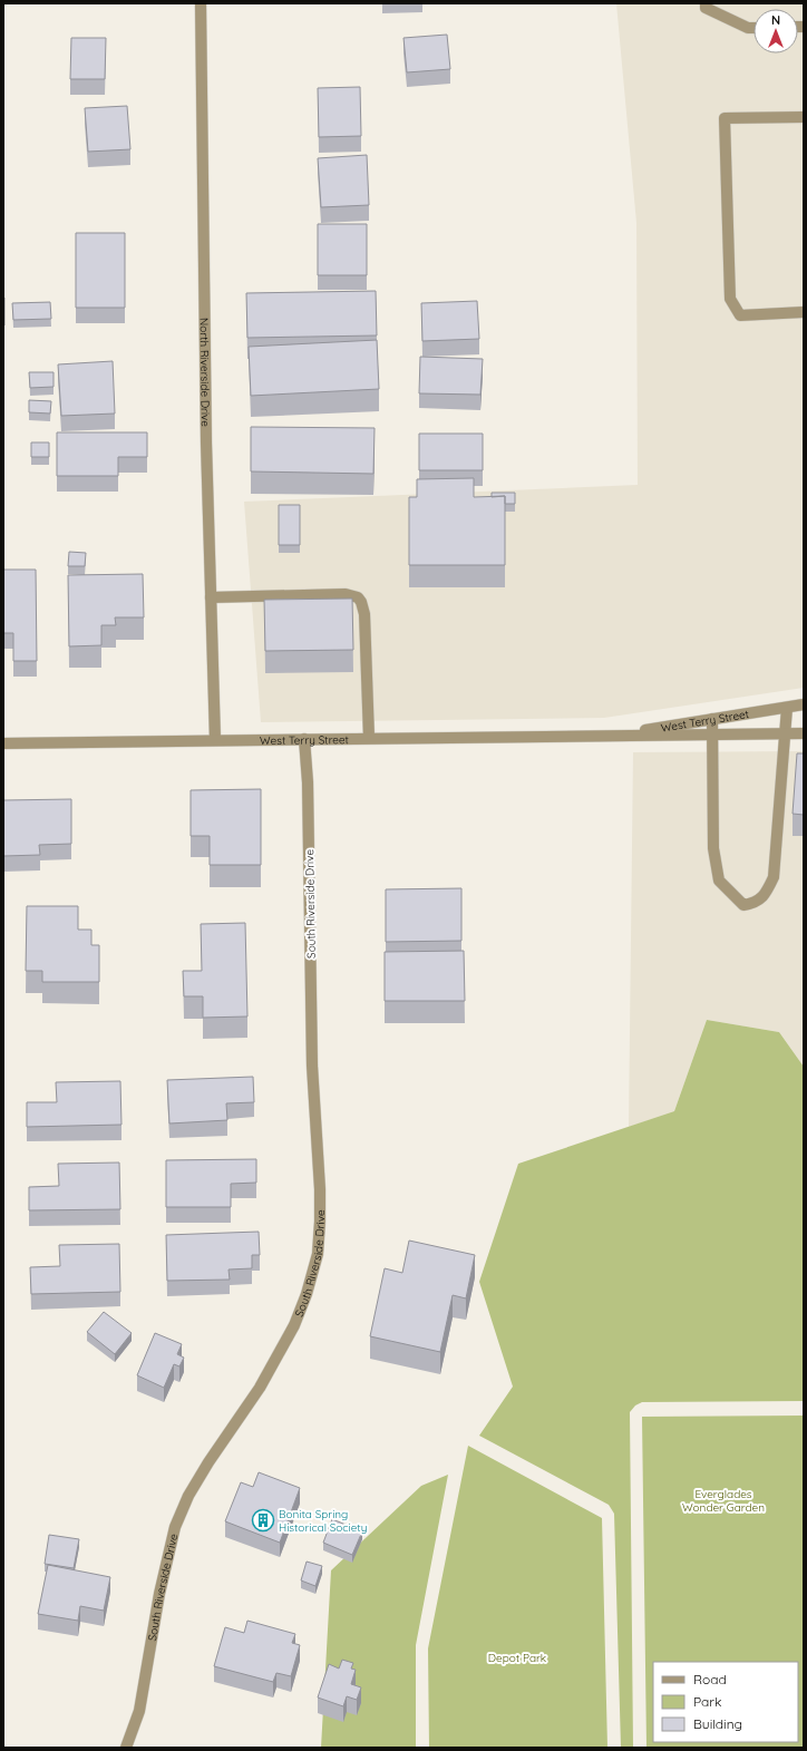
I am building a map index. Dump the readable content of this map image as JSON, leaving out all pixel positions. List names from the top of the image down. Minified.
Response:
{"streets":{"street":["North Riverside Drive","West Terry Street","South Riverside Drive"]},"crossings":[["North Riverside Drive","West Terry Street"],["West Terry Street","South Riverside Drive"]],"parks":["Everglades Wonder Garden","Depot Park"],"places":{"building":["Bonita Spring Historical Society"]},"legend":["Road","Park","Building"],"north":"top"}
